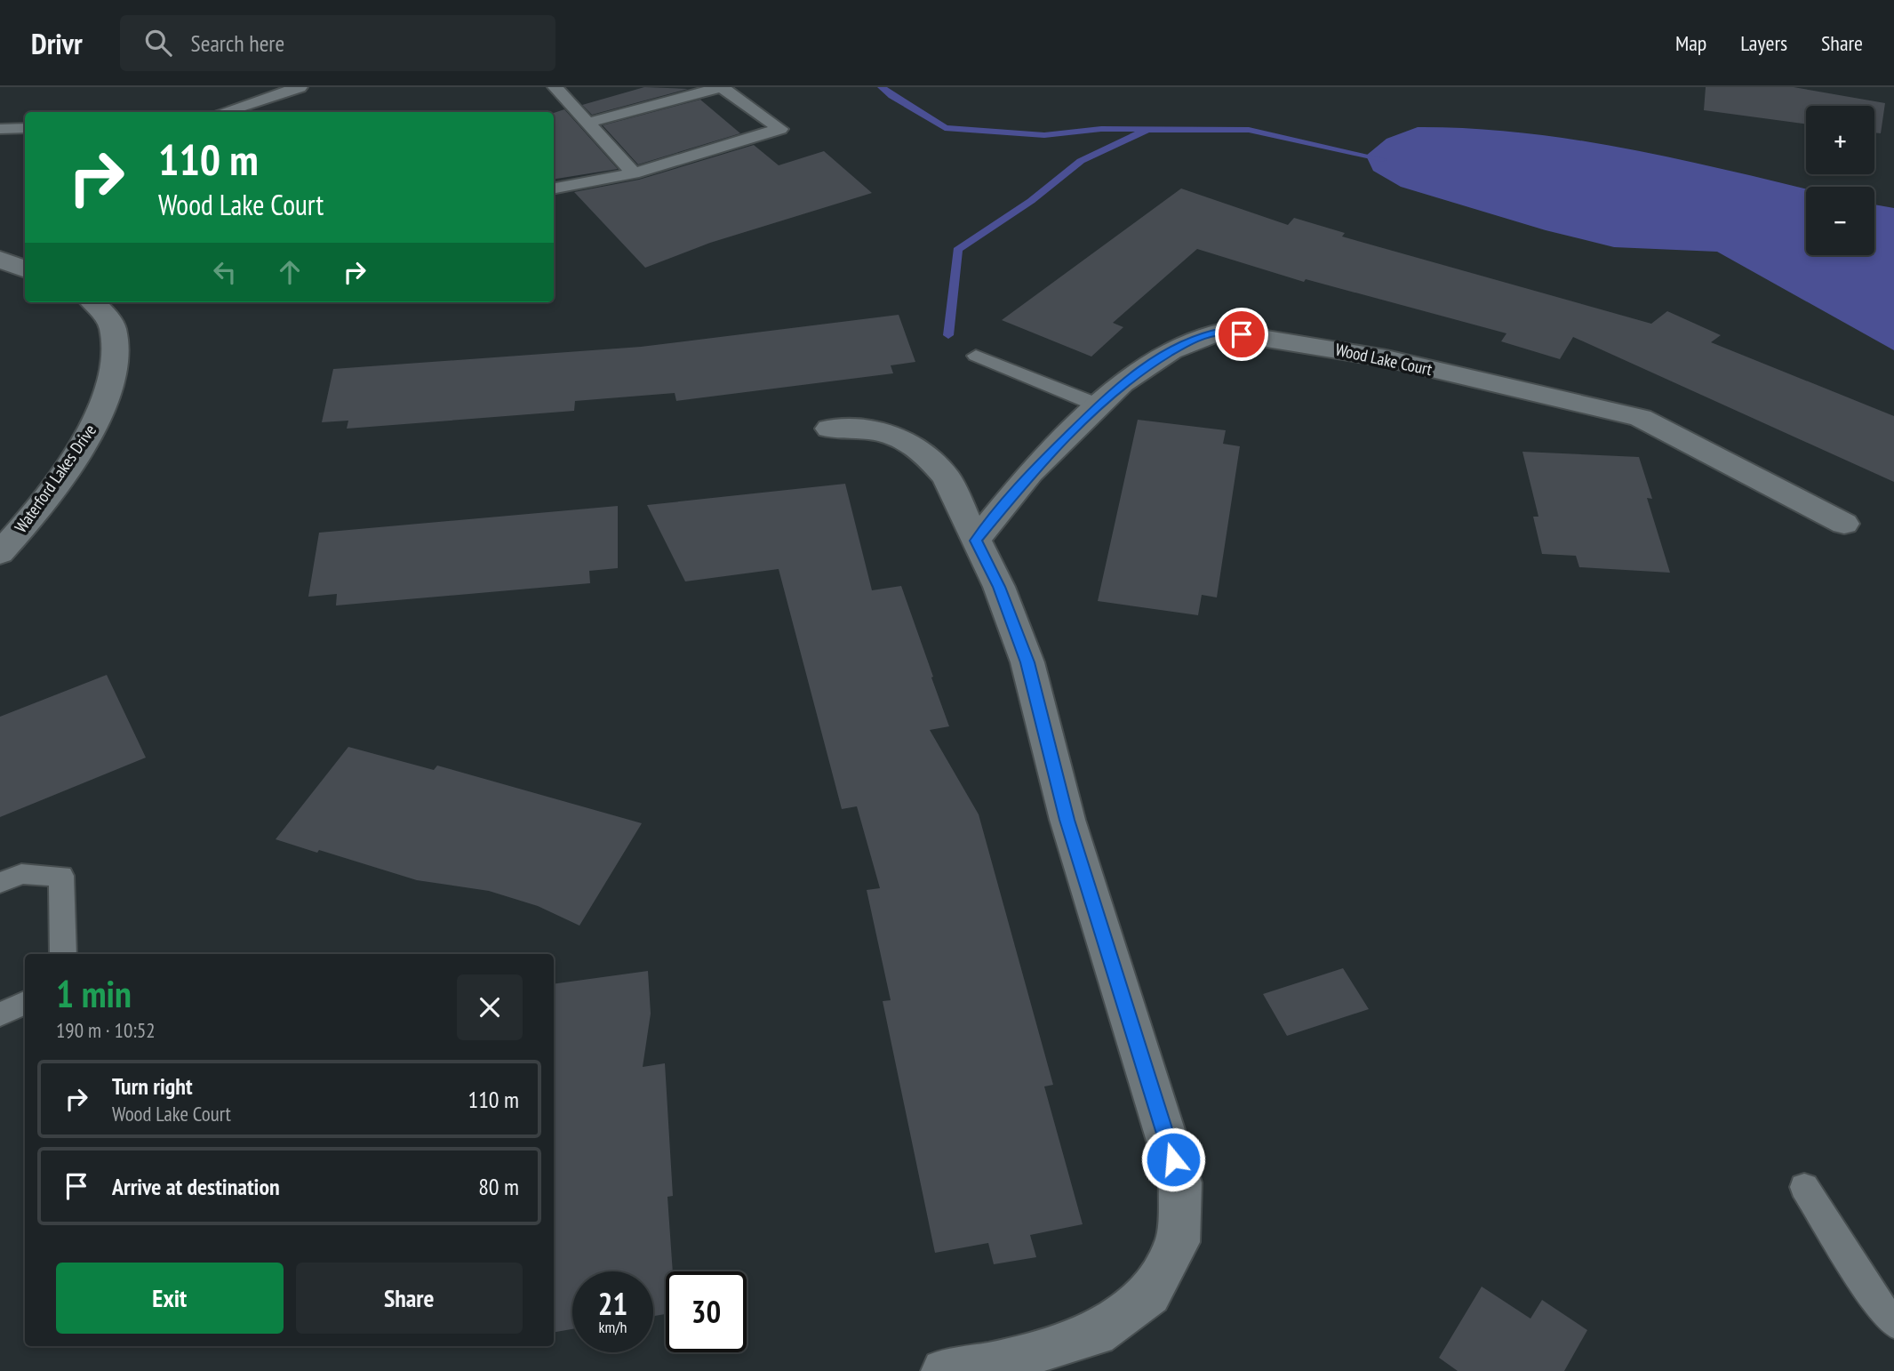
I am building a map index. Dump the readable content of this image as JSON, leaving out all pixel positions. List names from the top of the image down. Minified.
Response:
{"streets":{"street":["Wood Lake Court","Waterford Lakes Drive"]},"page":{"header":"Drivr","search":"Search here","nav":["Map","Layers","Share"],"map_buttons":["+","−"],"turn":["110 m","Wood Lake Court"],"heading":["1 min","190 m · 10:52"],"list":[{"name":"Turn right","note":"Wood Lake Court","value":"110 m"},{"name":"Arrive at destination","value":"80 m"}],"buttons":["Exit","Share"],"speed":"21 km/h","limit":"30"}}
